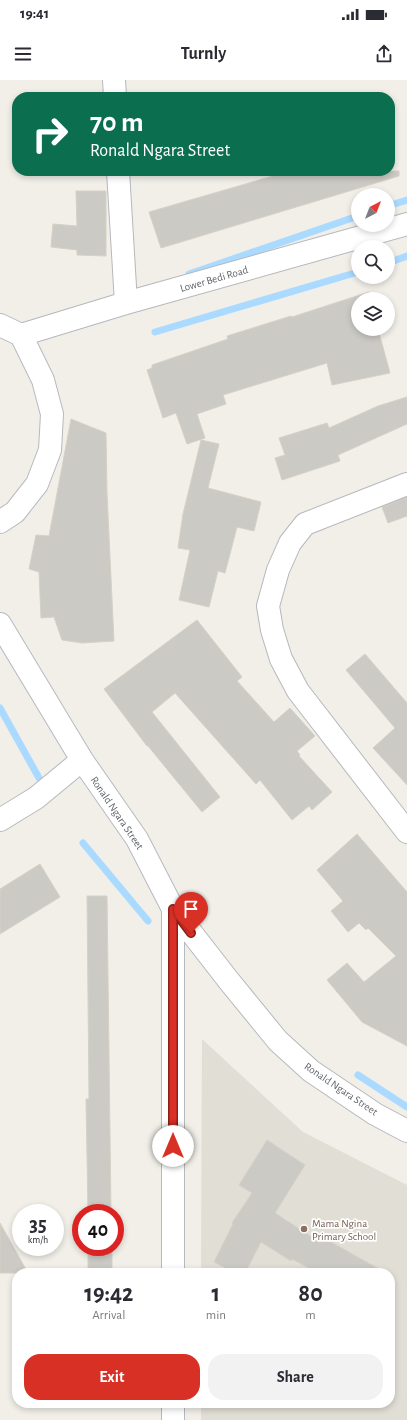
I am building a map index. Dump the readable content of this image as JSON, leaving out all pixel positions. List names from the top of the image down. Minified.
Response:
{"streets":{"street":["Lower Bedi Road","Ronald Ngara Street"]},"places":["Mama Ngina Primary School"],"north":"top right","page":{"status":"19:41","header":"Turnly","turn":["70 m","Ronald Ngara Street"],"speed":"35 km/h","limit":"40","eta":["19:42","Arrival","1","min","80","m"],"buttons":["Exit","Share"]}}
